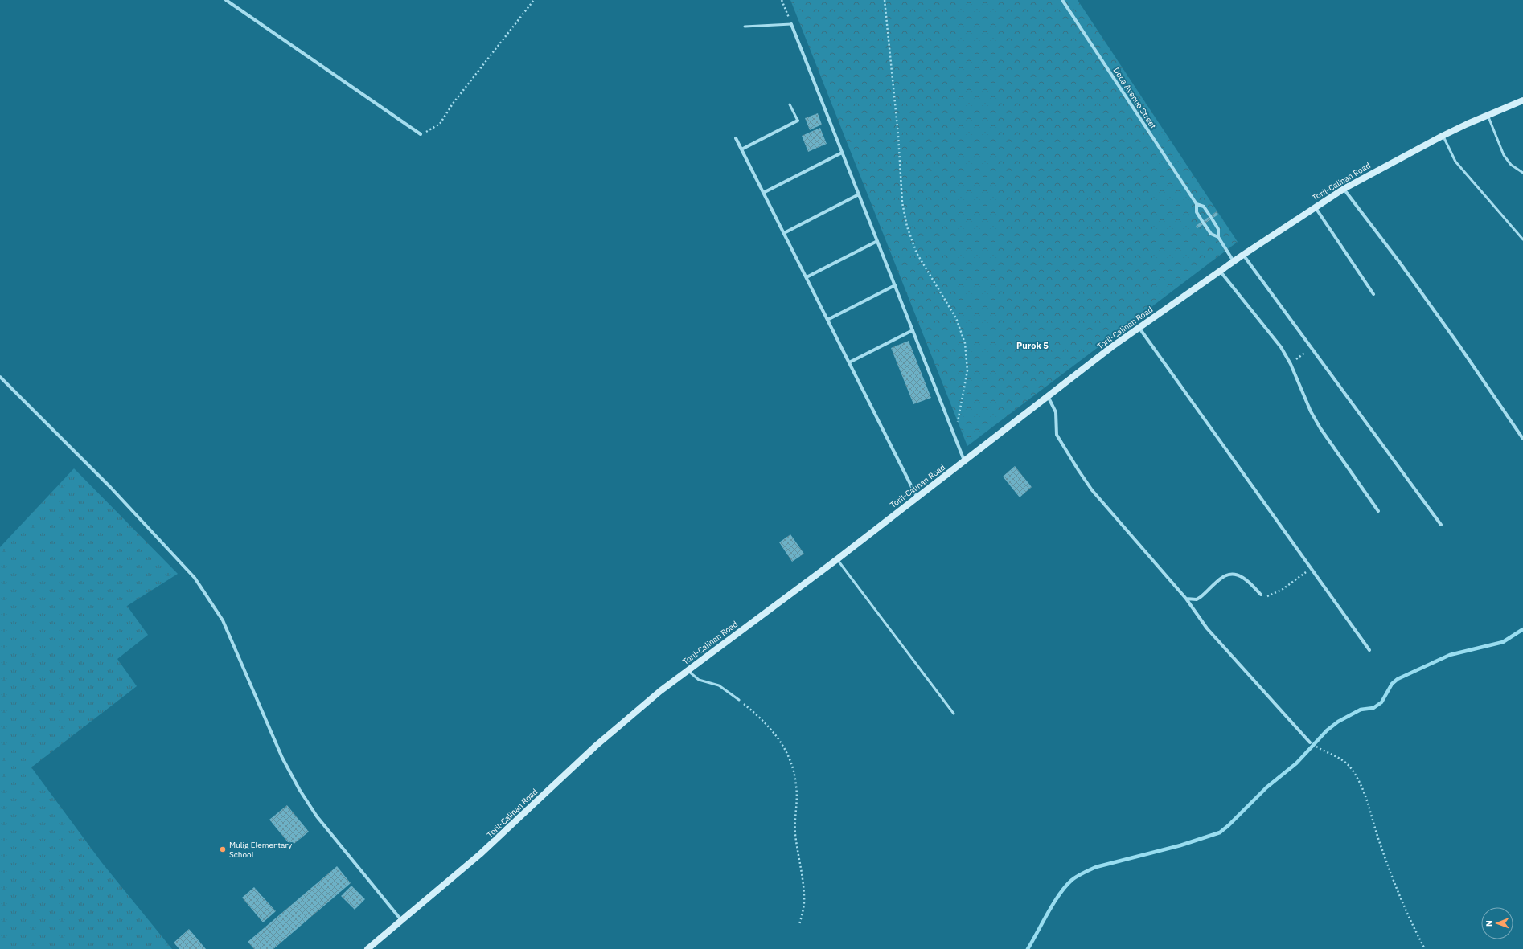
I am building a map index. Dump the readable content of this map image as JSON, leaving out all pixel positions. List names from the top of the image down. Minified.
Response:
{"streets":{"main road":["Toril-Calinan Road"],"street":["Deca Avenue Street"]},"crossings":[["Deca Avenue Street","Toril-Calinan Road"]],"districts":["Purok 5"],"places":["Mulig Elementary School"],"north":"left"}
